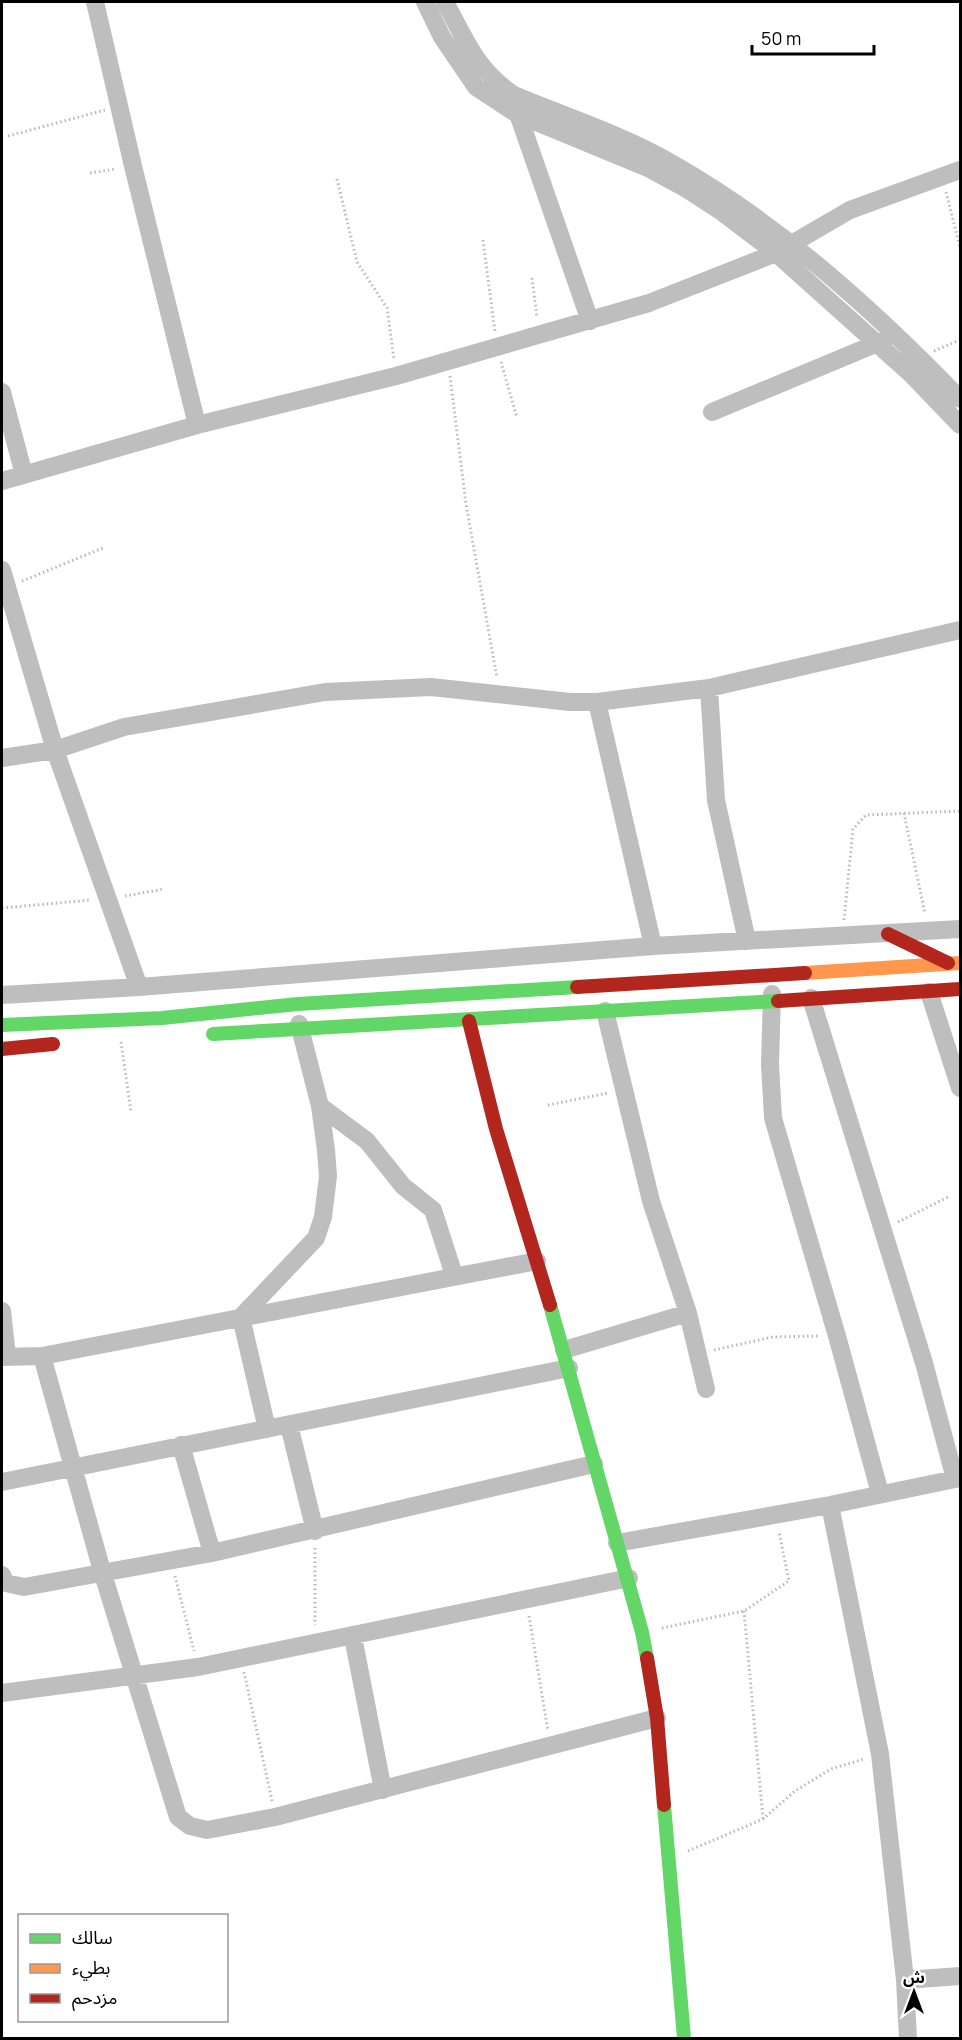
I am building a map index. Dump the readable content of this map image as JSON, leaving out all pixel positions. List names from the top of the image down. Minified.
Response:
{"legend":["سالك","بطيء","مزدحم"],"scale_bar":"50 m","north":"top"}
